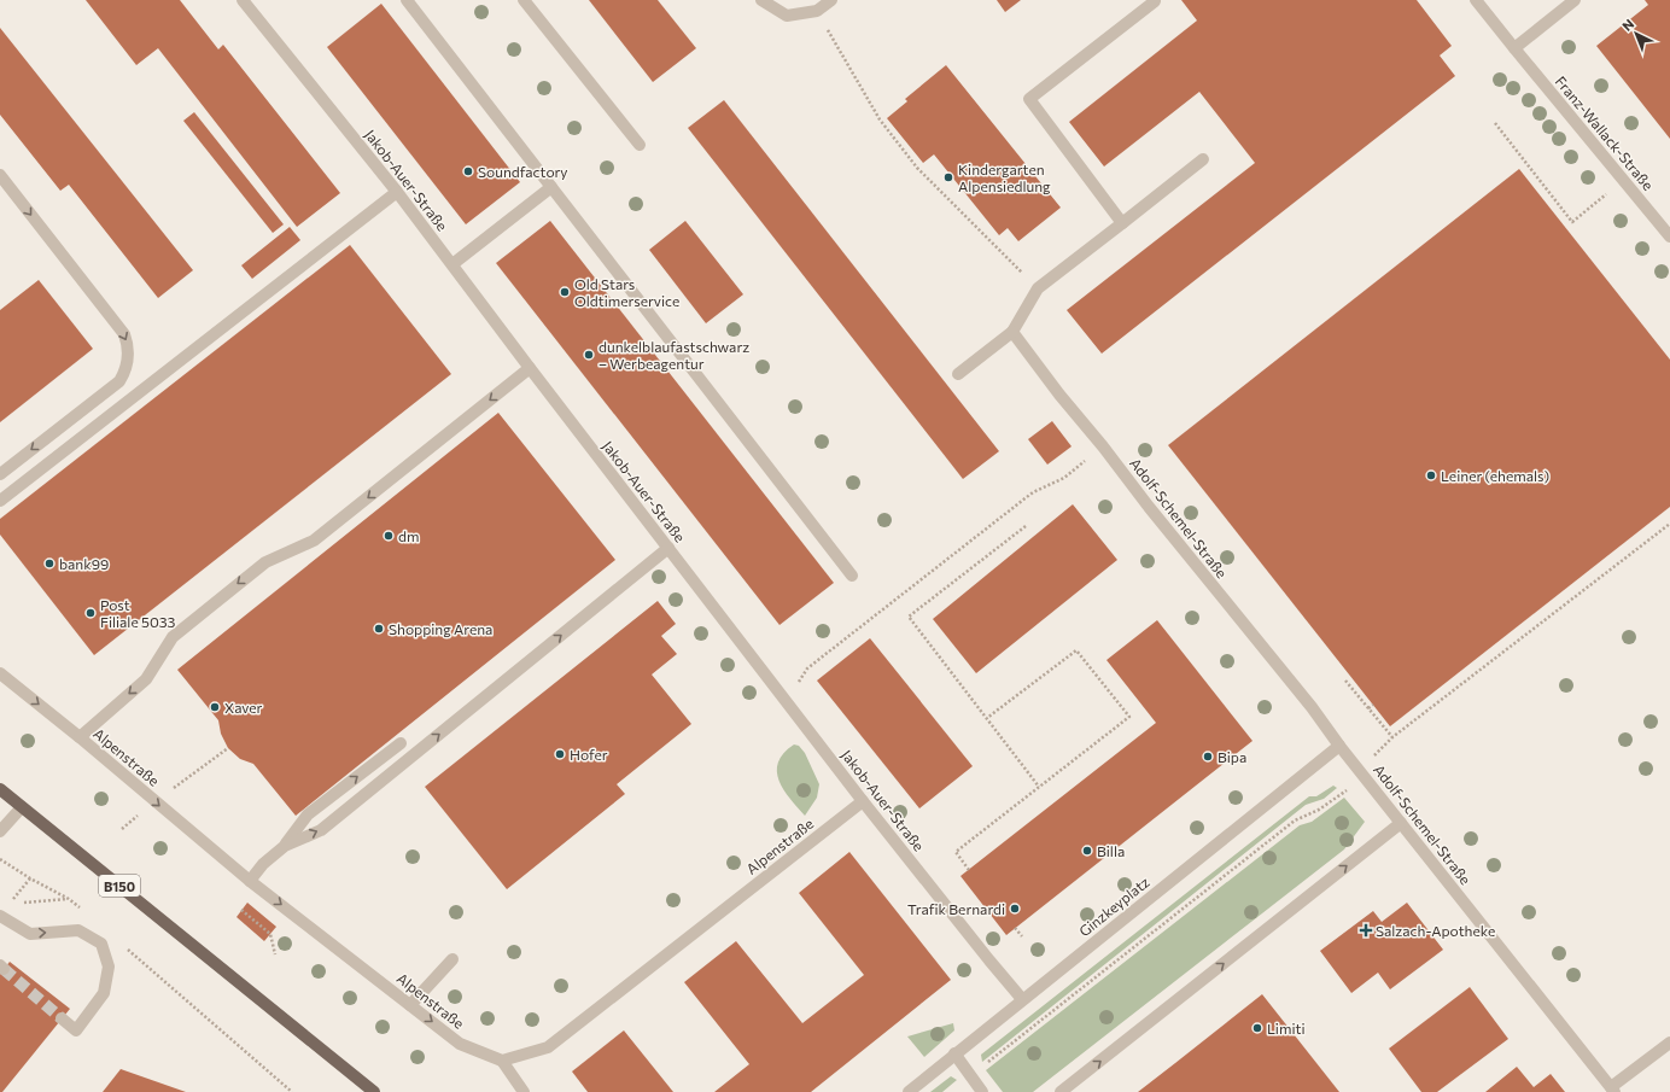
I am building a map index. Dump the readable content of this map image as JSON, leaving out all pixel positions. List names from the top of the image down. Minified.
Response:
{"streets":{"main road":["B150"],"street":["Franz-Wallack-Straße","Jakob-Auer-Straße","Adolf-Schemel-Straße","Alpenstraße","Ginzkeyplatz"]},"crossings":[["Jakob-Auer-Straße","Alpenstraße"],["Jakob-Auer-Straße","Ginzkeyplatz"],["Adolf-Schemel-Straße","Ginzkeyplatz"]],"one_way":["Alpenstraße"],"places":{"other":["Soundfactory","Kindergarten Alpensiedlung","Old Stars Oldtimerservice","dunkelblaufastschwarz – Werbeagentur","Leiner (ehemals)","dm","bank99","Post Filiale 5033","Shopping Arena","Xaver","Hofer","Bipa","Billa","Trafik Bernardi","Limiti"],"health":["Salzach-Apotheke"]},"north":"top left"}
